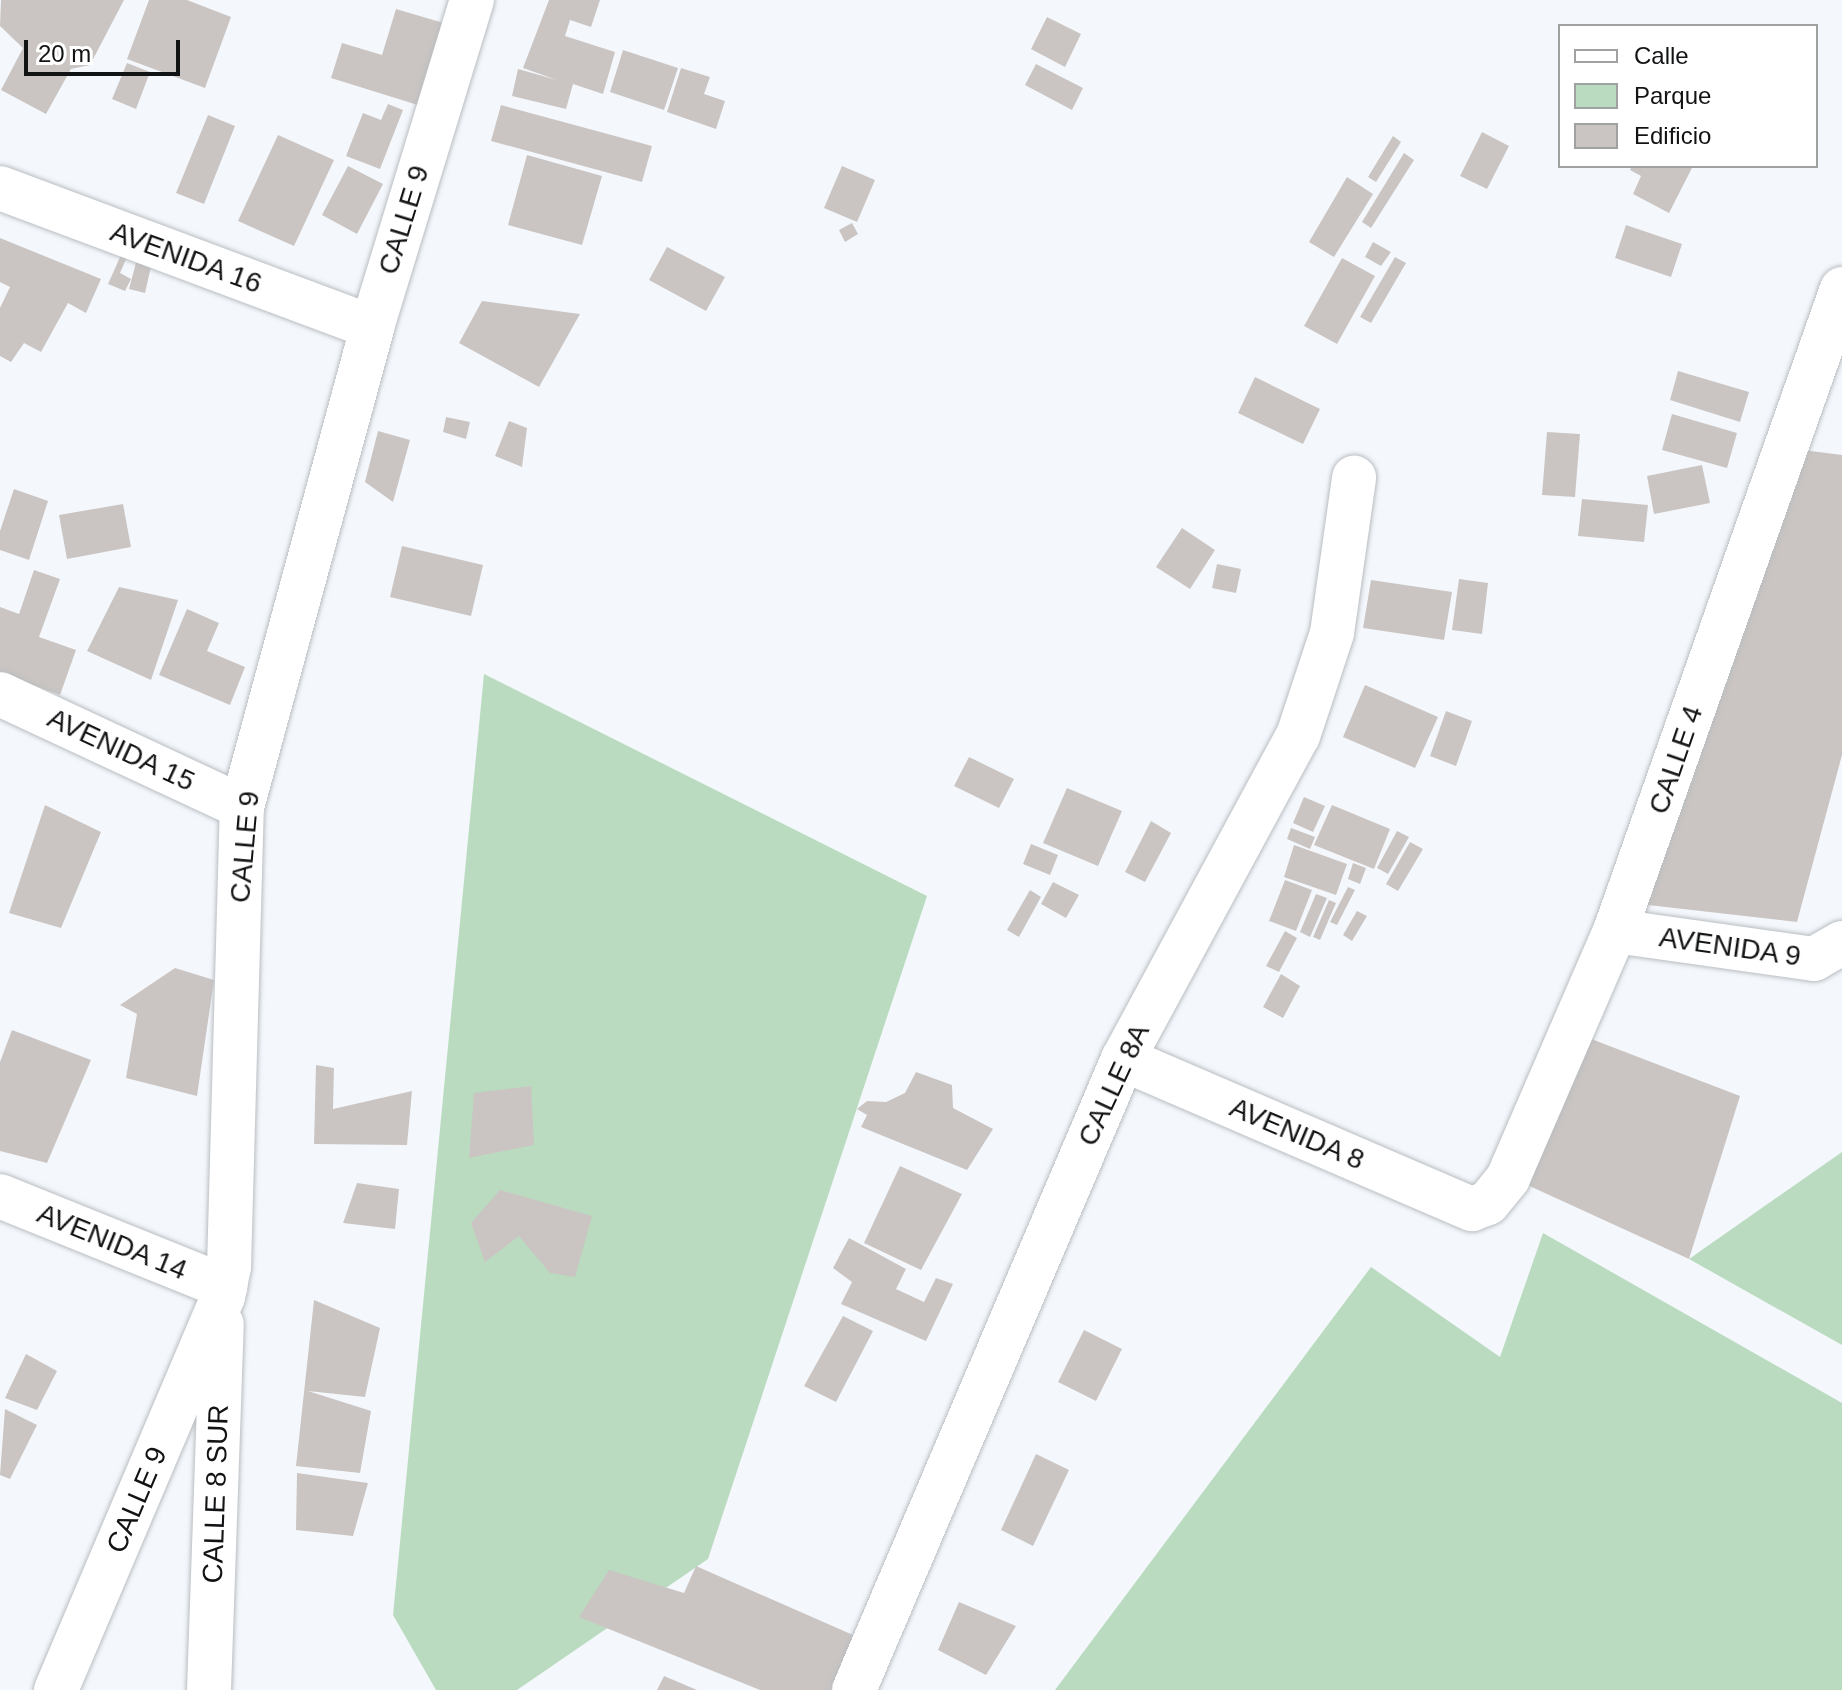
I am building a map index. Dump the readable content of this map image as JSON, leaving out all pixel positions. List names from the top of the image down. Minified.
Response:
{"streets":{"street":["CALLE 9","AVENIDA 16","AVENIDA 15","CALLE 4","AVENIDA 9","CALLE 8A","AVENIDA 8","AVENIDA 14","CALLE 8 SUR"]},"crossings":[["CALLE 9","AVENIDA 16"],["CALLE 9","AVENIDA 15"],["CALLE 9","AVENIDA 14"],["CALLE 9","CALLE 8 SUR"],["CALLE 4","AVENIDA 9"],["CALLE 4","AVENIDA 8"],["CALLE 8A","AVENIDA 8"],["AVENIDA 14","CALLE 8 SUR"]],"legend":["Calle","Parque","Edificio"],"scale_bar":"20 m"}
